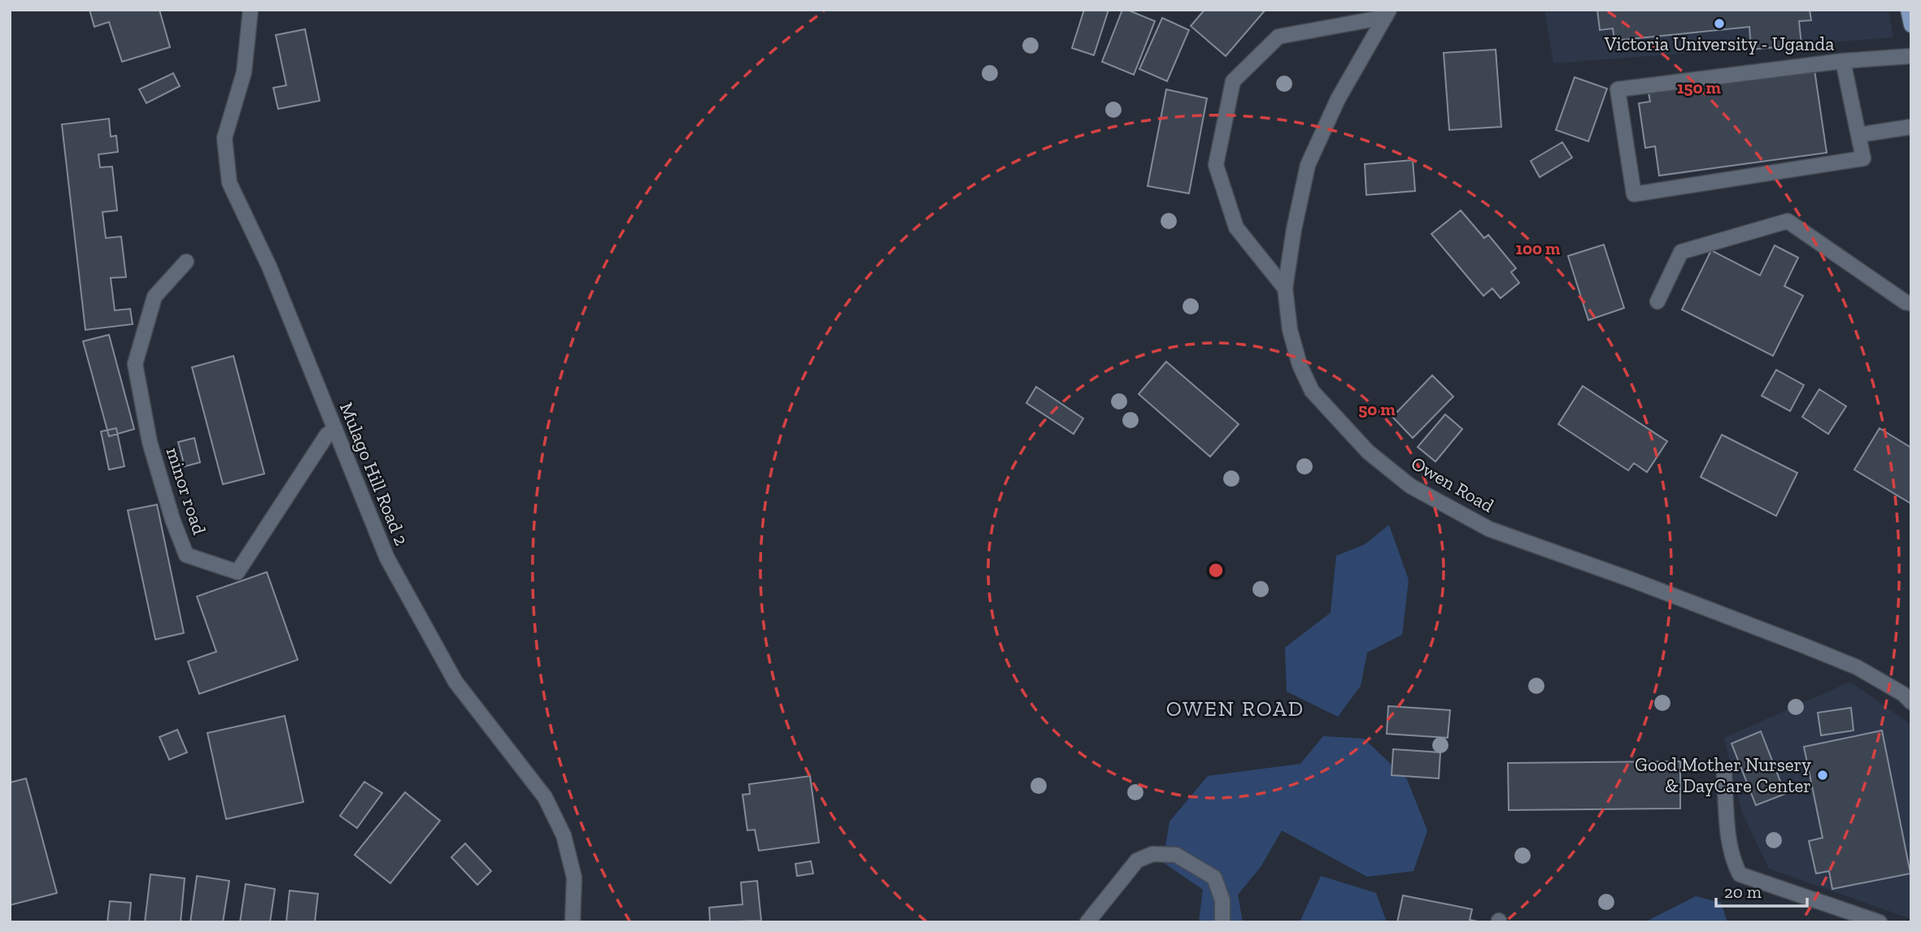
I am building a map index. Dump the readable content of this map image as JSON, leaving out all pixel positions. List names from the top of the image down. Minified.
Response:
{"streets":{"street":["Mulago Hill Road 2","Owen Road","minor road"]},"crossings":[["Mulago Hill Road 2","minor road"]],"districts":["OWEN ROAD"],"places":["Victoria University - Uganda","Good Mother Nursery & DayCare Center"],"scale_bar":"20 m","rings":["150 m","100 m","50 m"]}
